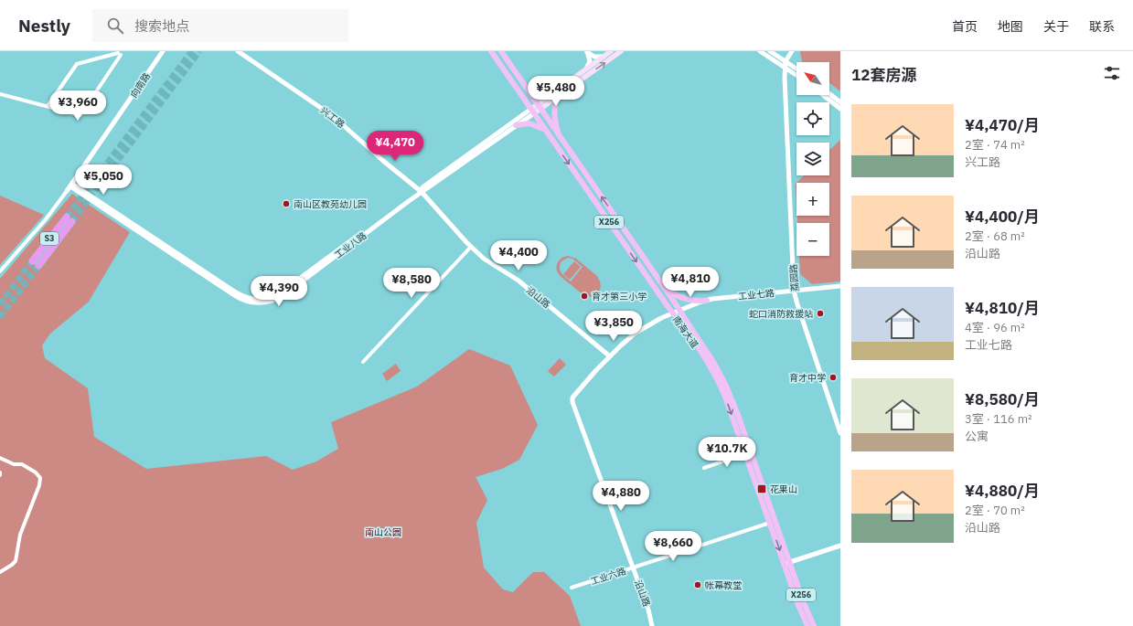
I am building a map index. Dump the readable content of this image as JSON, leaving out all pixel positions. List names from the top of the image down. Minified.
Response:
{"streets":{"highway":["S3"],"main road":["X256","工业八路","南海大道"],"street":["向南路","兴工路","荔园路","工业七路","沿山路","工业六路"]},"crossings":[["向南路","工业八路"],["兴工路","工业八路"],["兴工路","沿山路"],["工业八路","沿山路"],["工业八路","南海大道"],["荔园路","工业七路"],["工业七路","沿山路"],["工业七路","南海大道"],["沿山路","工业六路"],["南海大道","工业六路"]],"parks":["南山公园"],"places":{"other":["南山区教苑幼儿园","育才第三小学","蛇口消防救援站","育才中学","帐幕教堂"],"transit":["花果山"]},"north":"top left","page":{"header":"Nestly","search":"搜索地点","nav":["首页","地图","关于","联系"],"heading":"12套房源","map_buttons":["+","−"],"price":["¥5,480","¥3,960","¥4,470","¥5,050","¥4,400","¥4,810","¥8,580","¥4,390","¥3,850","¥10.7K","¥4,880","¥8,660"],"list":[{"name":"¥4,470/月","note":"2室 · 74 m² · 兴工路"},{"name":"¥4,400/月","note":"2室 · 68 m² · 沿山路"},{"name":"¥4,810/月","note":"4室 · 96 m² · 工业七路"},{"name":"¥8,580/月","note":"3室 · 116 m² · 公寓"},{"name":"¥4,880/月","note":"2室 · 70 m² · 沿山路"}]}}
